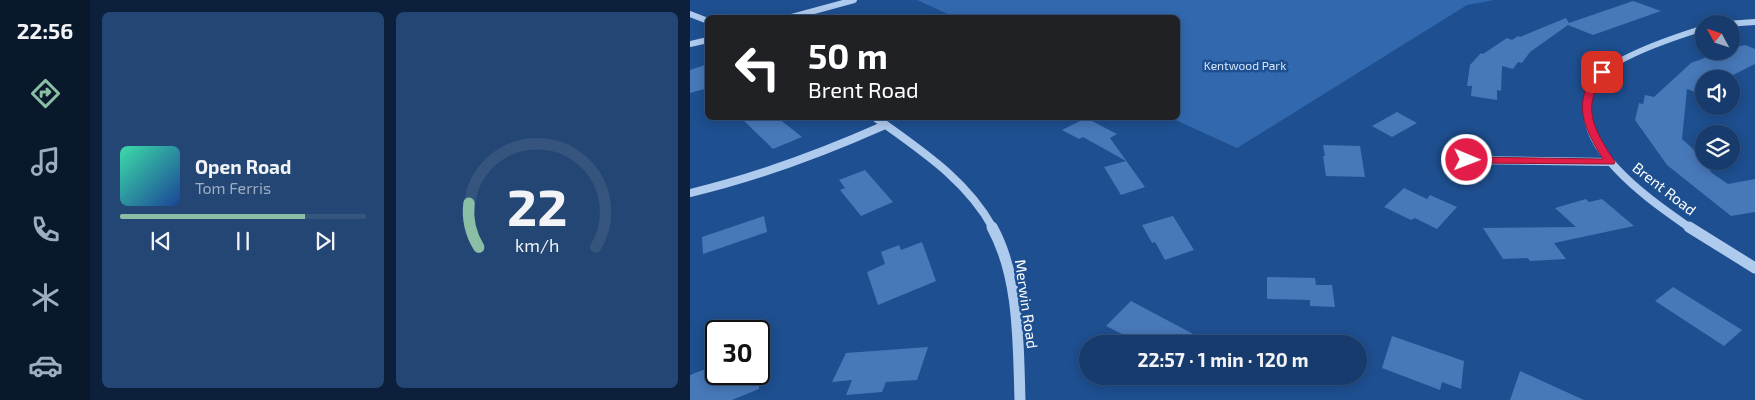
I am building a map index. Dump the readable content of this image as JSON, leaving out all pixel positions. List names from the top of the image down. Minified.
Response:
{"streets":{"street":["Brent Road","Merwin Road"]},"parks":["Kentwood Park"],"north":"top left","page":{"tabs":"22:56","turn":["50 m","Brent Road"],"song":["Open Road","Tom Ferris"],"limit":"30","trip":"22:57 · 1 min · 120 m","gauge":["22","km/h"]}}
